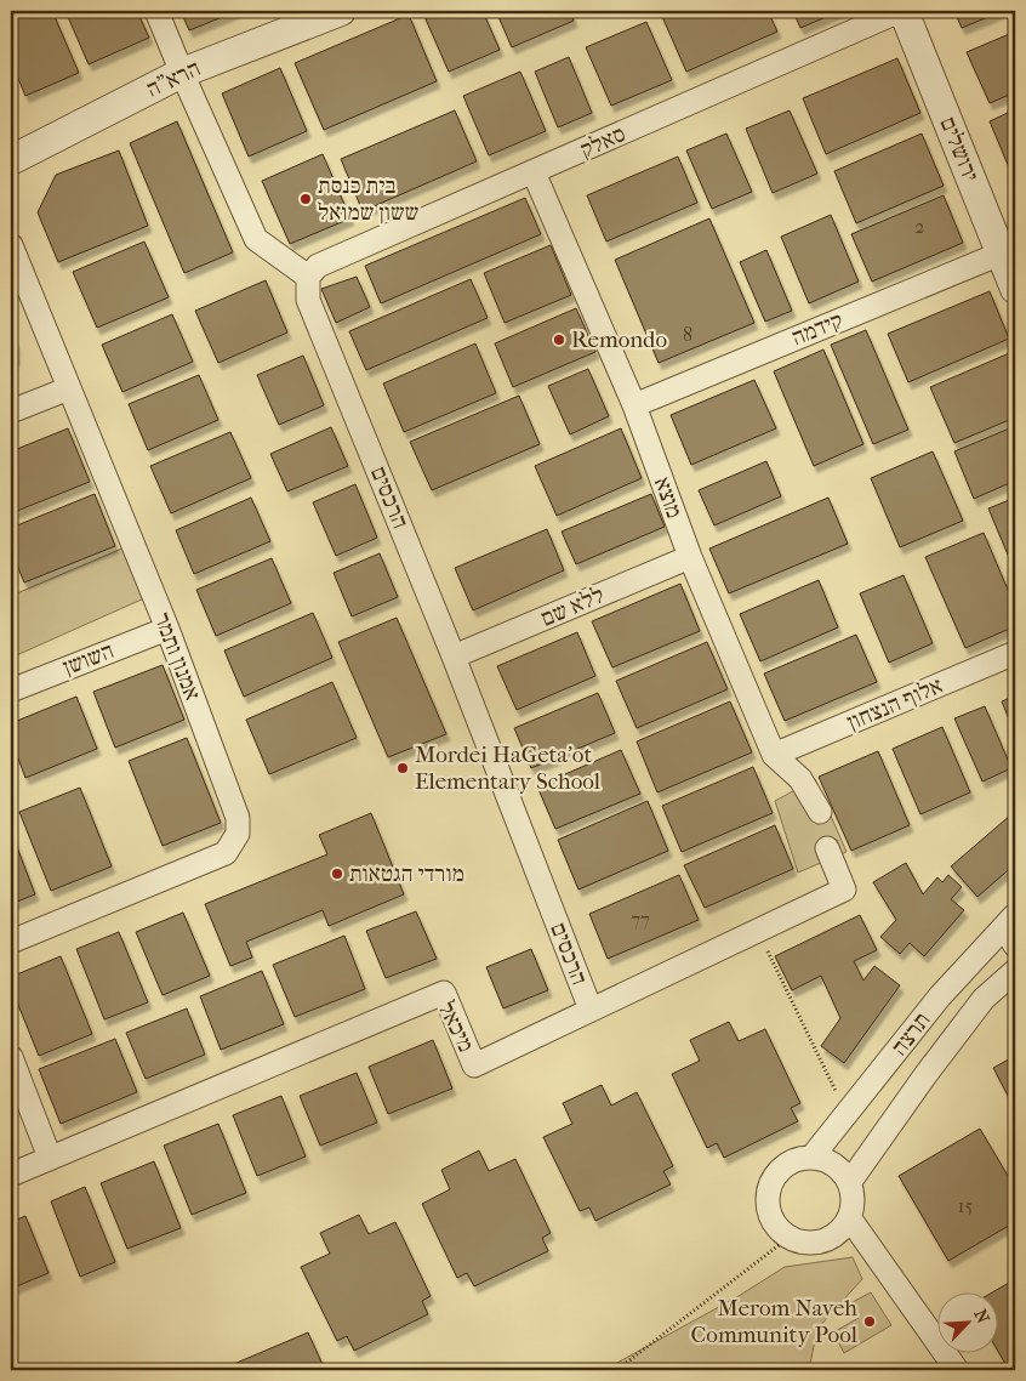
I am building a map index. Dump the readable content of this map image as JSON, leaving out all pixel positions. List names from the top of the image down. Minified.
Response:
{"streets":{"street":["הרא\"ה","סאלק","ירושלים","קידמה","הרכסים","מוצא","ללא שם","אמנון ותמר","השושן","אלוף הנצחון","מיכאל","תרצה"]},"crossings":[["סאלק","ירושלים"],["סאלק","הרכסים"],["סאלק","מוצא"],["ירושלים","קידמה"],["קידמה","מוצא"],["הרכסים","ללא שם"],["הרכסים","מיכאל"],["מוצא","ללא שם"],["מוצא","אלוף הנצחון"],["אמנון ותמר","השושן"]],"places":["בית כנסת ששון שמואל","Remondo","Mordei HaGeta'ot Elementary School","מורדי הגטאות","Merom Naveh Community Pool"],"house_numbers":["2","8","77","15"],"north":"top right"}
